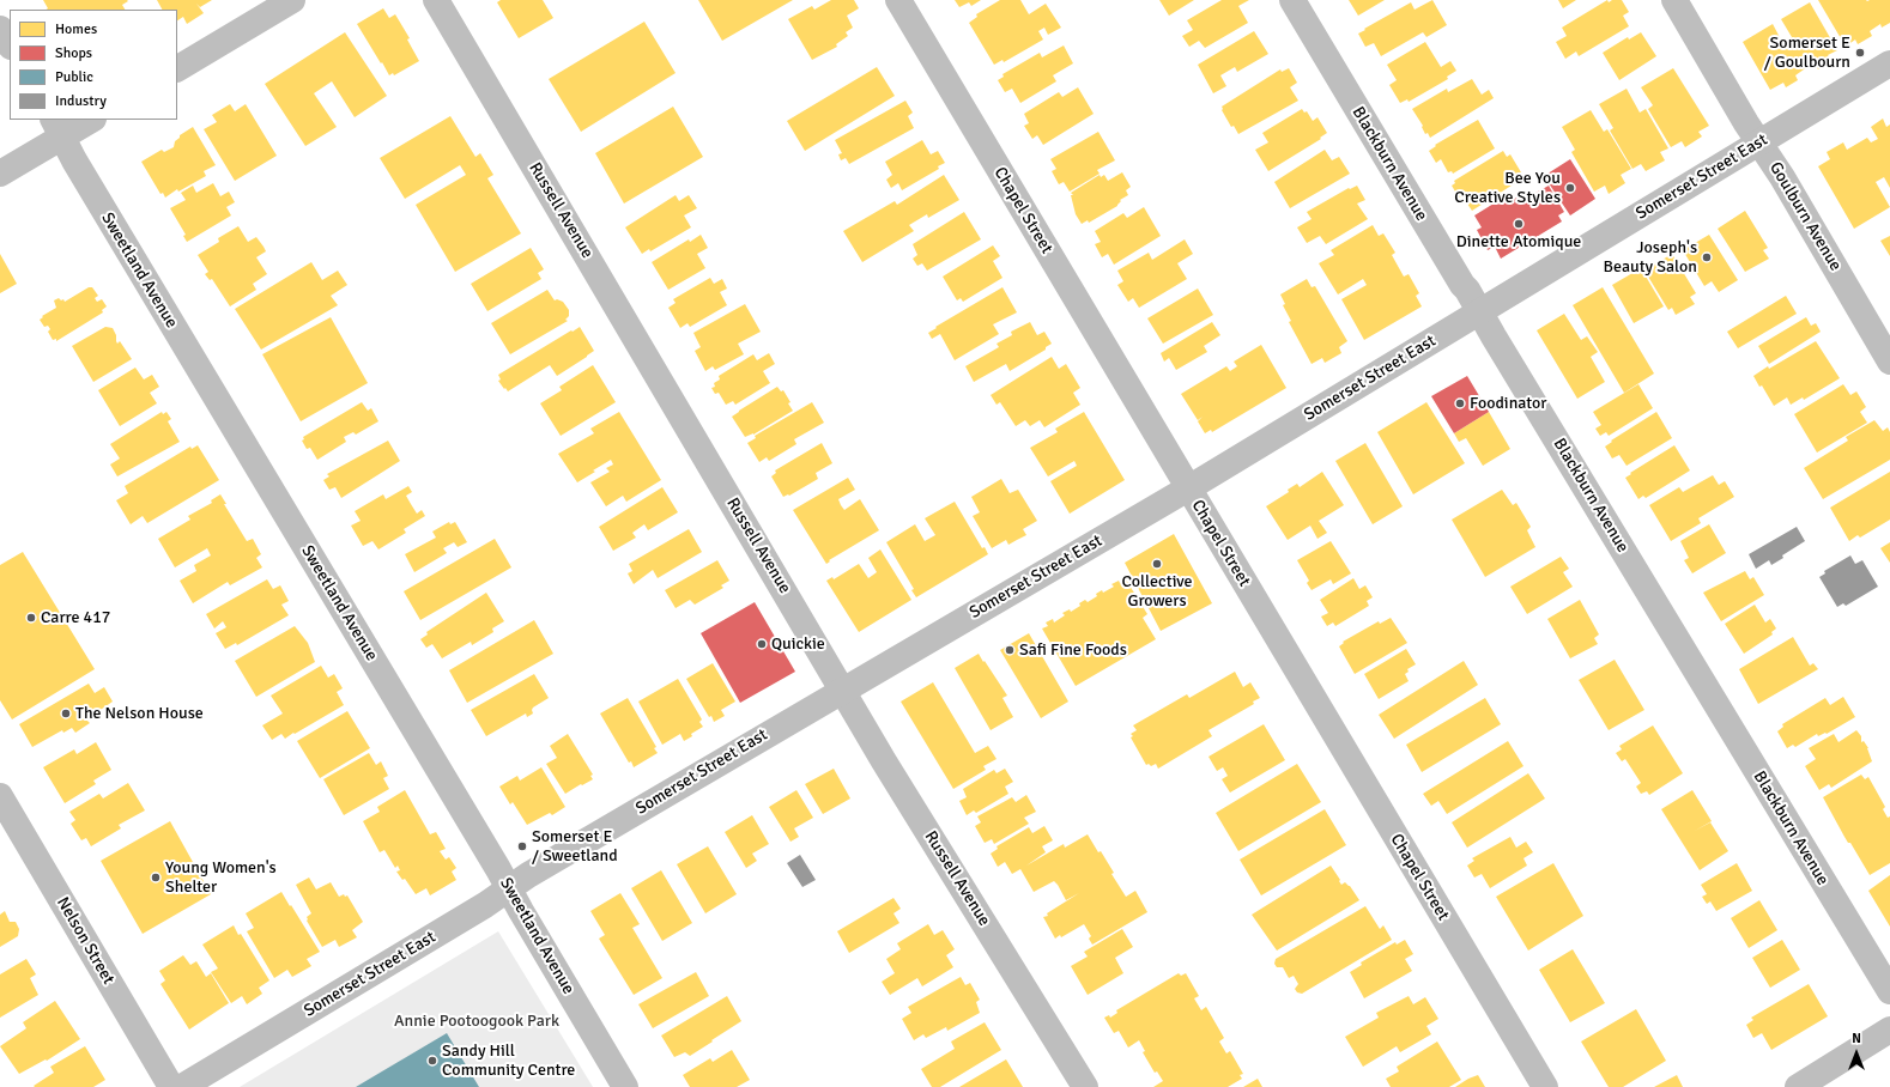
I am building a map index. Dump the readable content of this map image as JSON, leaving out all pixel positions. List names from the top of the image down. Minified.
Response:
{"streets":{"street":["Blackburn Avenue","Somerset Street East","Russell Avenue","Chapel Street","Goulburn Avenue","Sweetland Avenue","Nelson Street"]},"crossings":[["Blackburn Avenue","Somerset Street East"],["Somerset Street East","Russell Avenue"],["Somerset Street East","Chapel Street"],["Somerset Street East","Goulburn Avenue"],["Somerset Street East","Sweetland Avenue"]],"parks":["Annie Pootoogook Park"],"places":["Somerset E / Goulbourn","Bee You Creative Styles","Dinette Atomique","Joseph's Beauty Salon","Foodinator","Collective Growers","Carre 417","Quickie","Safi Fine Foods","The Nelson House","Somerset E / Sweetland","Young Women's Shelter","Sandy Hill Community Centre"],"legend":["Homes","Shops","Public","Industry"],"north":"top"}
